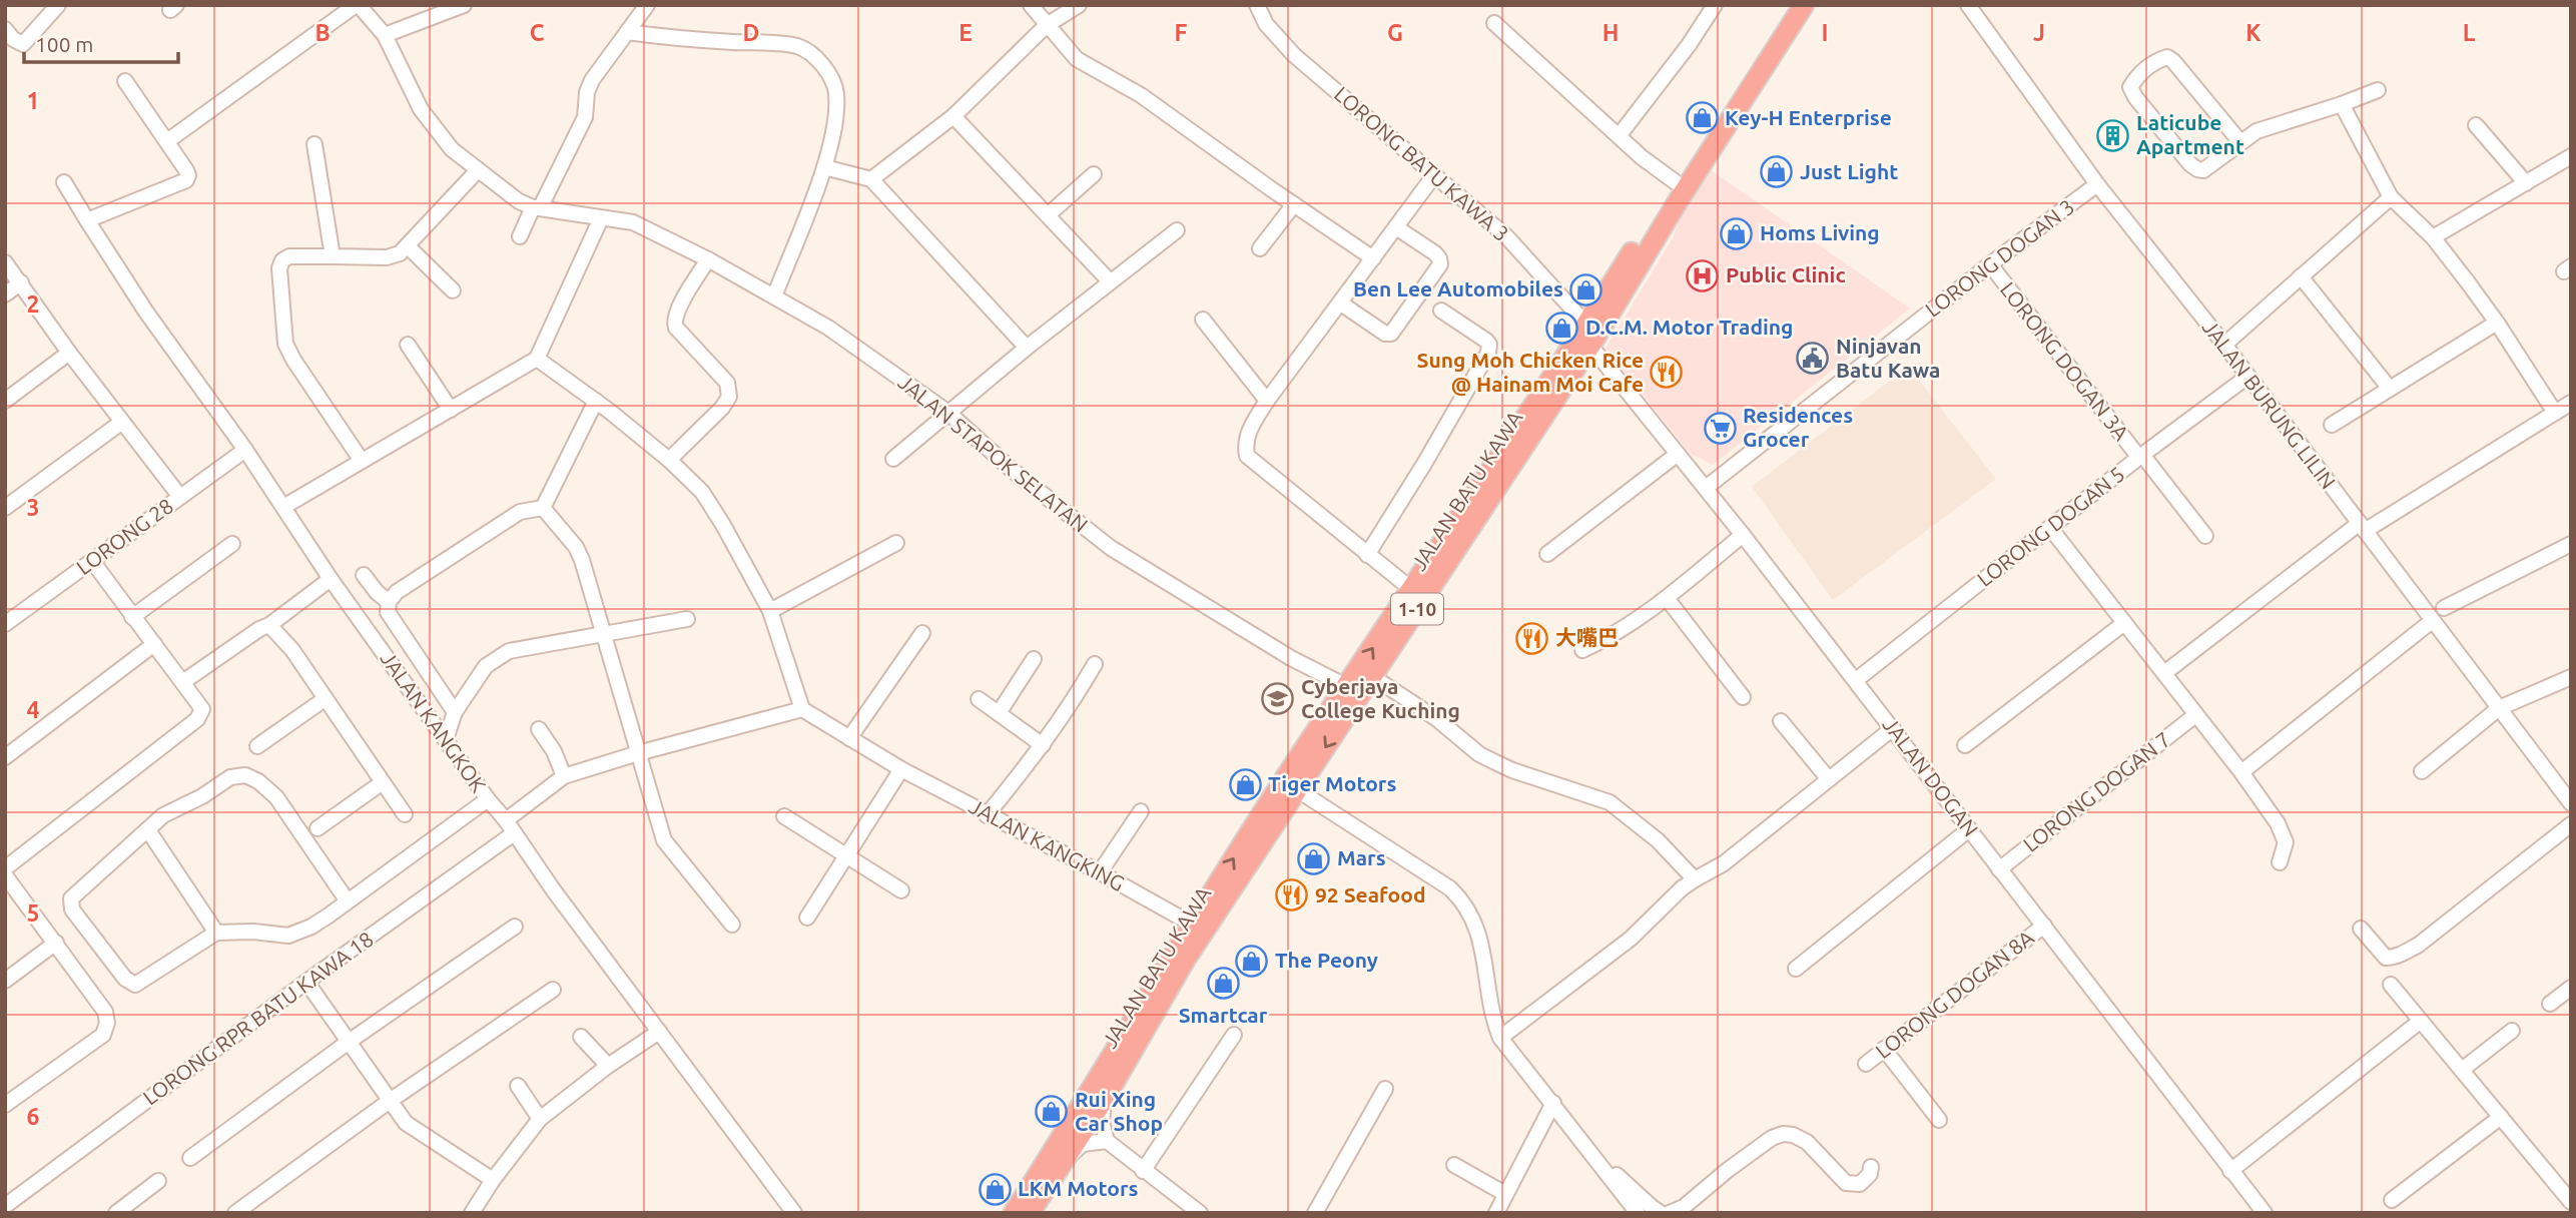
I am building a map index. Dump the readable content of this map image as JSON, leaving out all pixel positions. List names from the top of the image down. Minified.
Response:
{"streets":{"highway":["JALAN BATU KAWA","1-10"],"street":["LORONG BATU KAWA 3","LORONG DOGAN 3","LORONG DOGAN 3A","JALAN BURUNG LILIN","JALAN STAPOK SELATAN","LORONG DOGAN 5","LORONG 28","JALAN KANGKOK","JALAN DOGAN","LORONG DOGAN 7","JALAN KANGKING","LORONG DOGAN 8A","LORONG RPR BATU KAWA 18"]},"crossings":[["LORONG BATU KAWA 3","JALAN BATU KAWA"],["LORONG DOGAN 3","LORONG DOGAN 3A"],["LORONG DOGAN 3","JALAN BURUNG LILIN"],["LORONG DOGAN 3","JALAN DOGAN"],["LORONG DOGAN 3A","LORONG DOGAN 5"],["JALAN BURUNG LILIN","LORONG DOGAN 5"],["JALAN STAPOK SELATAN","JALAN BATU KAWA"],["JALAN BATU KAWA","JALAN DOGAN"],["JALAN BATU KAWA","JALAN KANGKING"],["LORONG DOGAN 5","JALAN DOGAN"],["LORONG 28","JALAN KANGKOK"],["JALAN KANGKOK","LORONG RPR BATU KAWA 18"],["JALAN DOGAN","LORONG DOGAN 7"],["JALAN DOGAN","LORONG DOGAN 8A"]],"places":{"shop":["Key-H Enterprise","Just Light","Homs Living","Ben Lee Automobiles","D.C.M. Motor Trading","Tiger Motors","Mars","The Peony","Smartcar","Rui Xing Car Shop","LKM Motors"],"building":["Laticube Apartment"],"hospital":["Public Clinic"],"public building":["Ninjavan Batu Kawa"],"restaurant":["Sung Moh Chicken Rice @ Hainam Moi Cafe","大嘴巴","92 Seafood"],"supermarket":["Residences Grocer"],"school or university":["Cyberjaya College Kuching"]},"scale_bar":"100 m","grid":{"columns":["B","C","D","E","F","G","H","I","J","K","L"],"rows":["1","2","3","4","5","6"]}}
